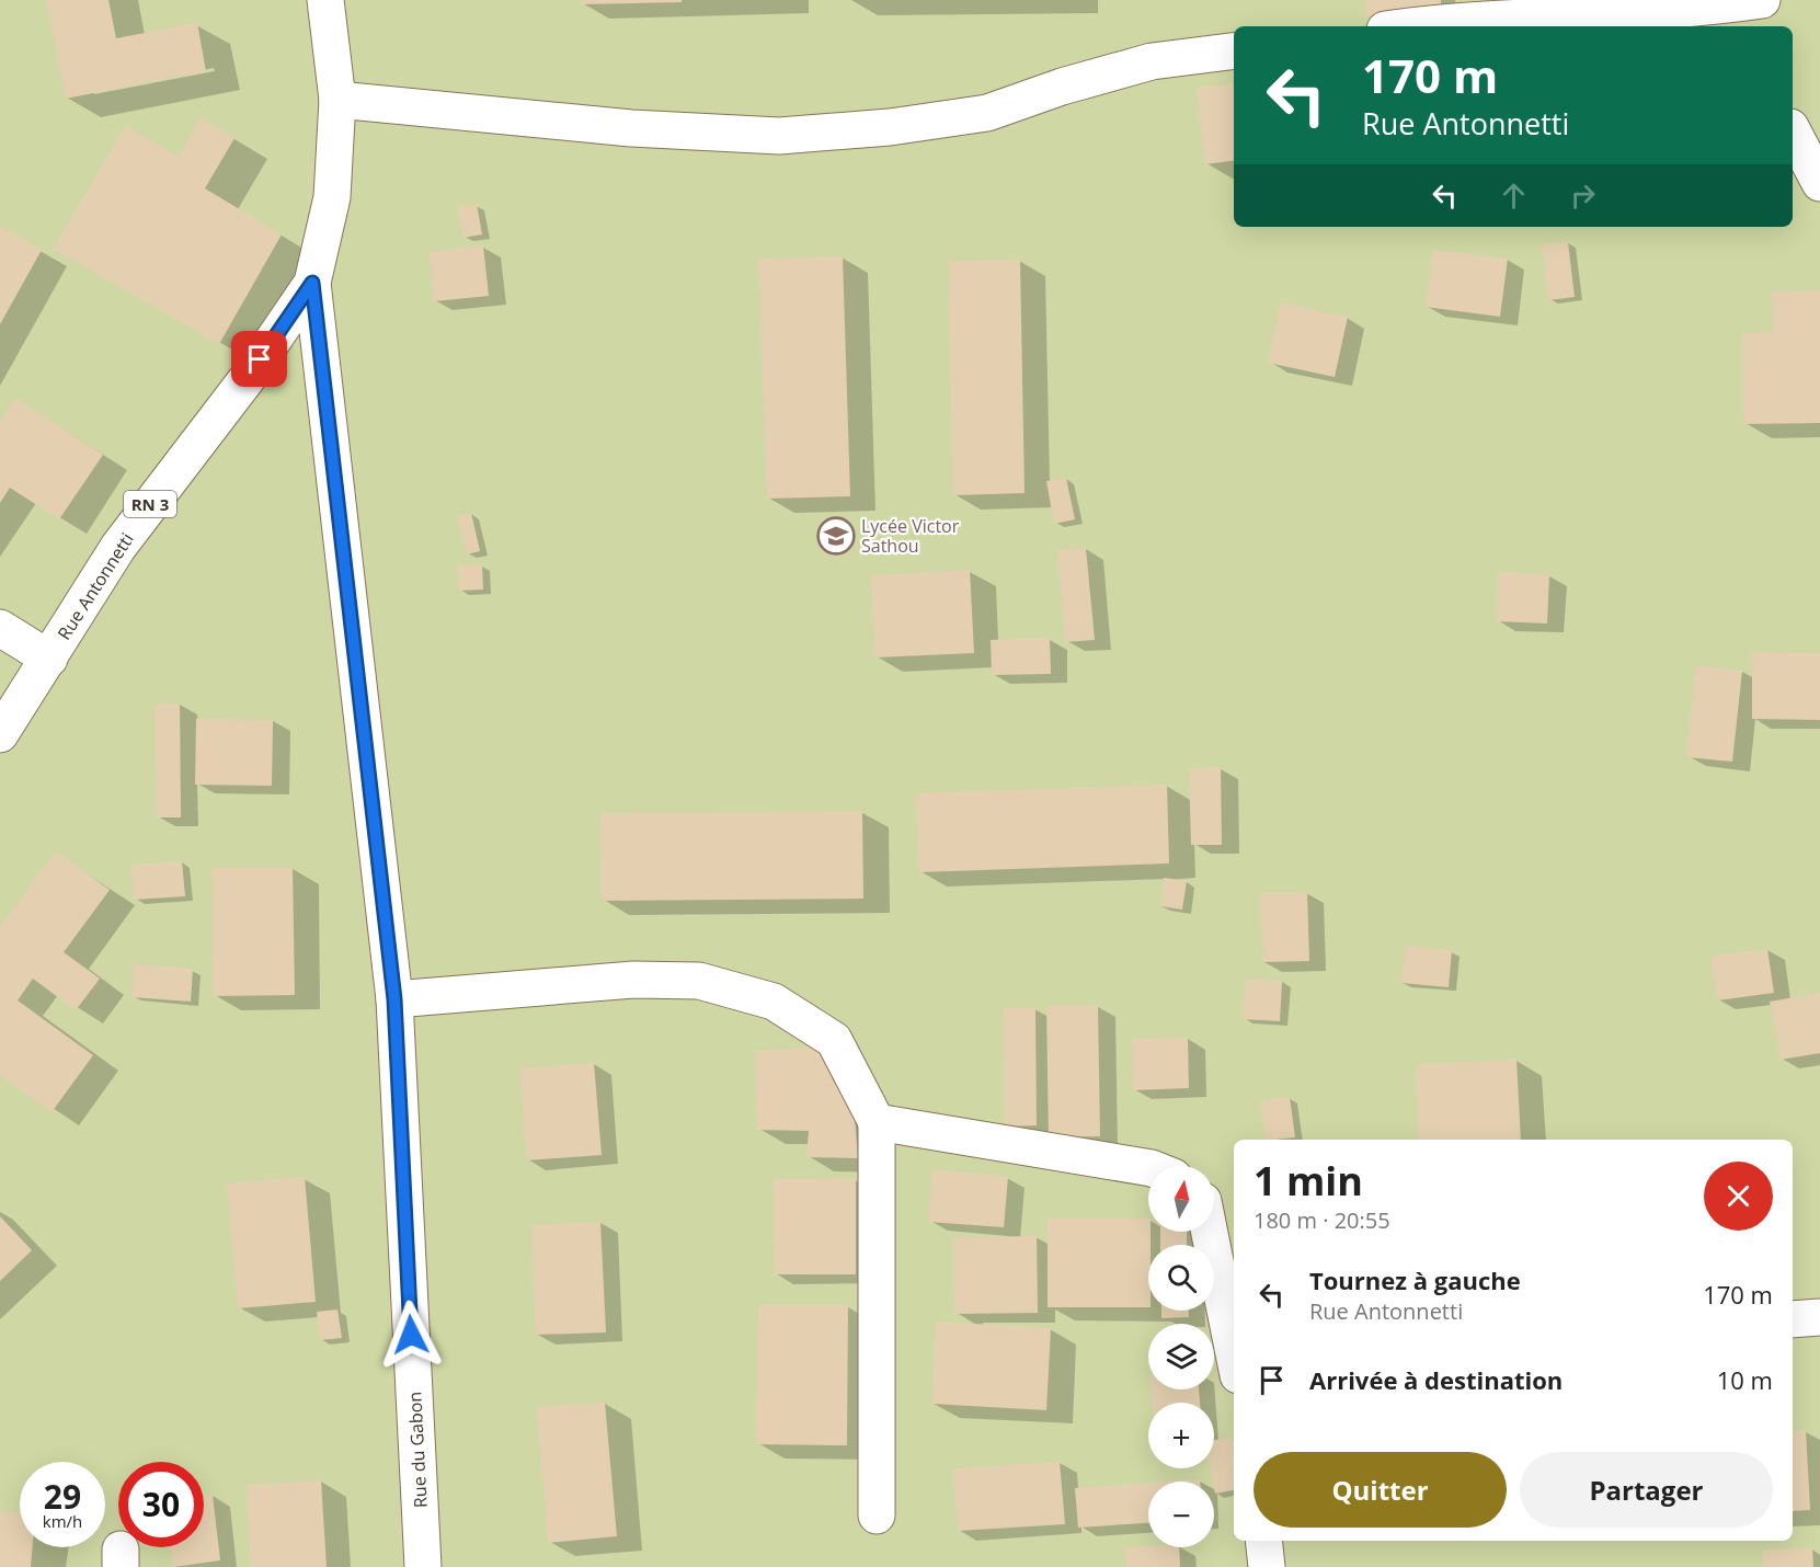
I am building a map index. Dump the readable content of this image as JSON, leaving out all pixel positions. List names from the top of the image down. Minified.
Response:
{"streets":{"main road":["RN 3","Rue Antonnetti","Rue du Gabon"]},"crossings":[["Rue Antonnetti","Rue du Gabon"]],"places":{"school or university":["Lycée Victor Sathou"]},"north":"top","page":{"turn":["170 m","Rue Antonnetti"],"heading":["1 min","180 m · 20:55"],"map_buttons":["+","−"],"list":[{"name":"Tournez à gauche","note":"Rue Antonnetti","value":"170 m"},{"name":"Arrivée à destination","value":"10 m"}],"buttons":["Quitter","Partager"],"speed":"29 km/h","limit":"30"}}
